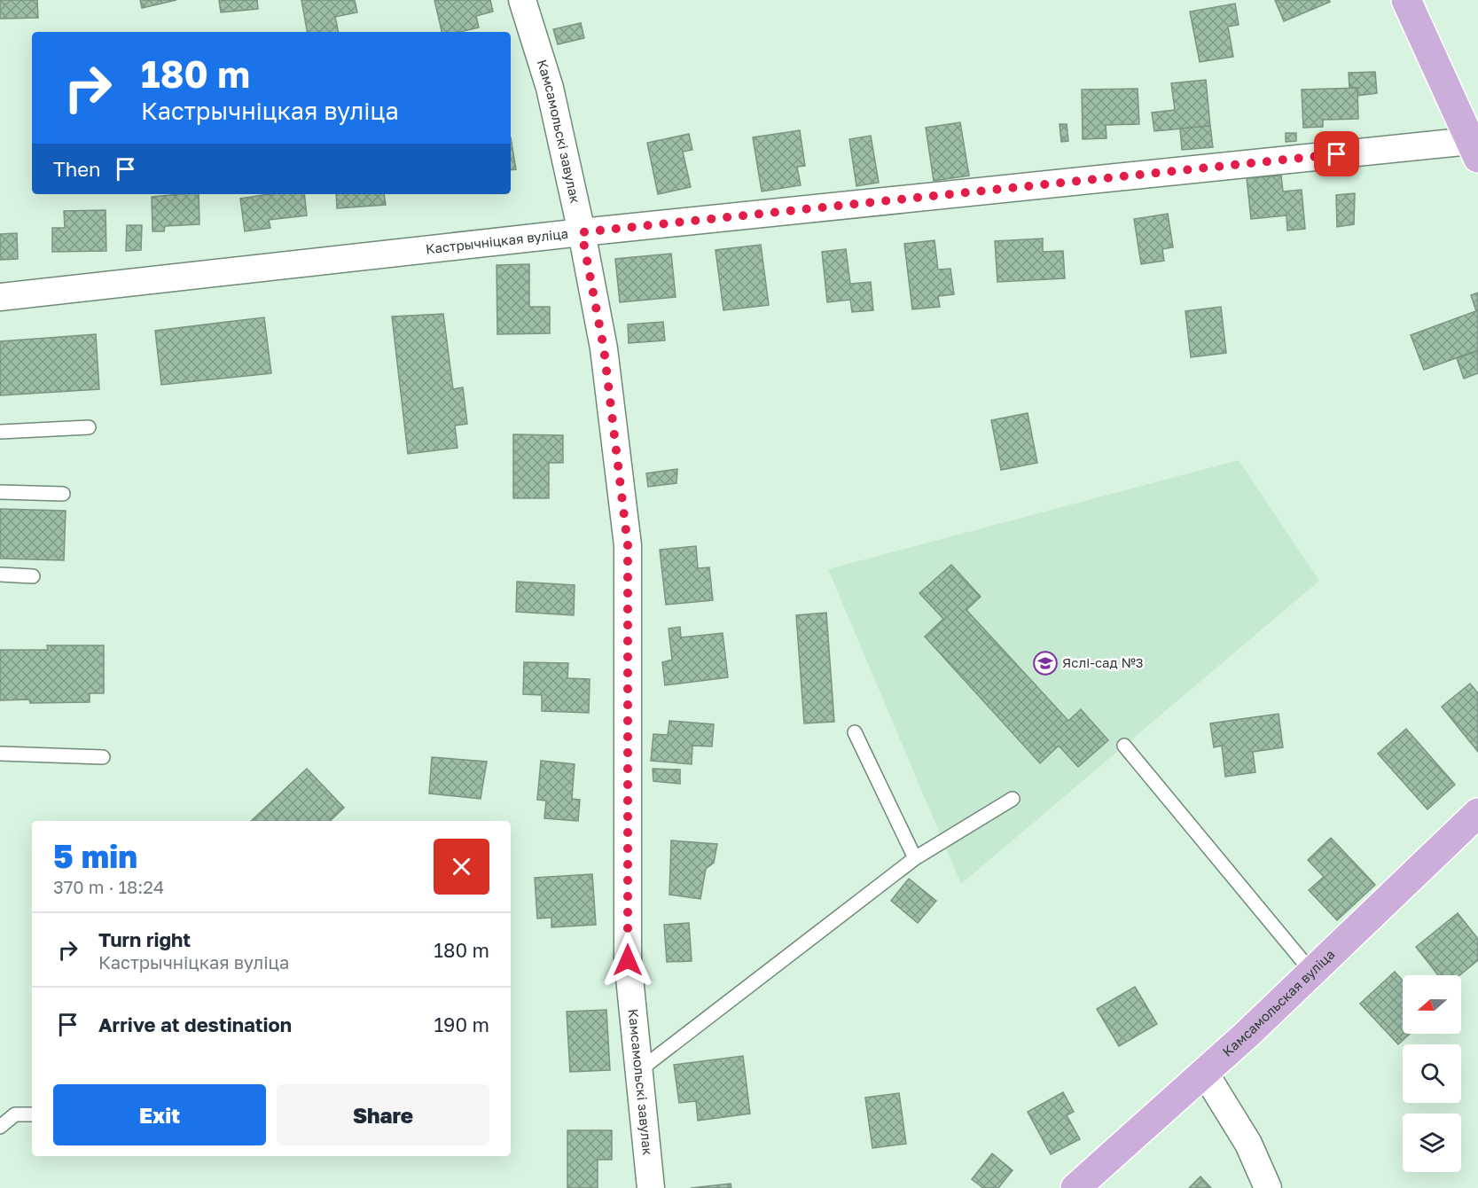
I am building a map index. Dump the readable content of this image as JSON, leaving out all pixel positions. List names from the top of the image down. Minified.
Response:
{"streets":{"main road":["Камсамольская вуліца"],"street":["Камсамольскі завулак","Кастрычніцкая вуліца"]},"crossings":[["Камсамольскі завулак","Кастрычніцкая вуліца"]],"places":{"school or university":["Яслі-сад №3"]},"north":"left","page":{"turn":["180 m","Кастрычніцкая вуліца"],"then":"Then","heading":["5 min","370 m · 18:24"],"list":[{"name":"Turn right","note":"Кастрычніцкая вуліца","value":"180 m"},{"name":"Arrive at destination","value":"190 m"}],"buttons":["Exit","Share"]}}
